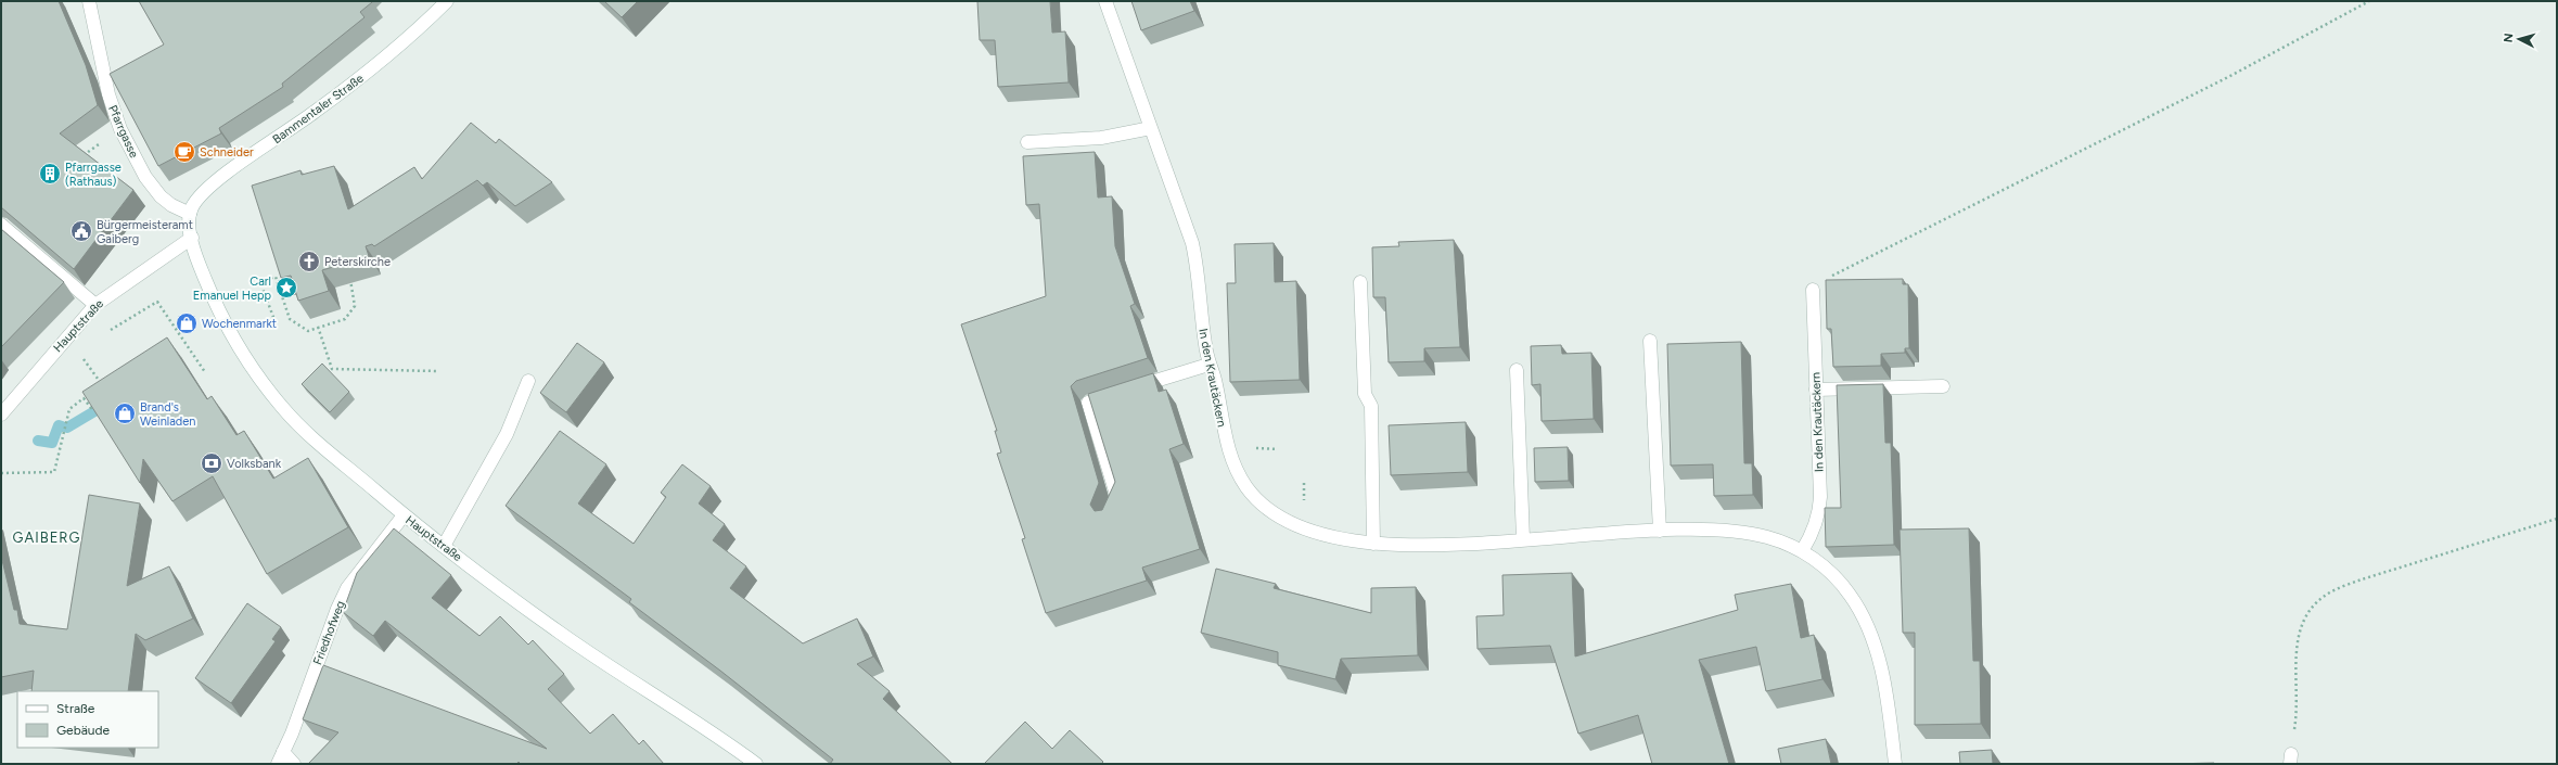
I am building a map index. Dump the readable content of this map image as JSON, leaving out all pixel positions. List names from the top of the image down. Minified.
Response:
{"streets":{"street":["Bammentaler Straße","Pfarrgasse","Hauptstraße","In den Krautäckern","Friedhofweg"]},"crossings":[["Bammentaler Straße","Pfarrgasse"],["Bammentaler Straße","Hauptstraße"],["Pfarrgasse","Hauptstraße"],["Hauptstraße","Friedhofweg"]],"districts":["GAIBERG"],"places":{"cafe":["Schneider"],"building":["Pfarrgasse (Rathaus)"],"public building":["Bürgermeisteramt Gaiberg"],"church":["Peterskirche"],"place":["Carl Emanuel Hepp"],"shop":["Wochenmarkt","Brand's Weinladen"],"bank":["Volksbank"]},"legend":["Straße","Gebäude"],"north":"left"}
